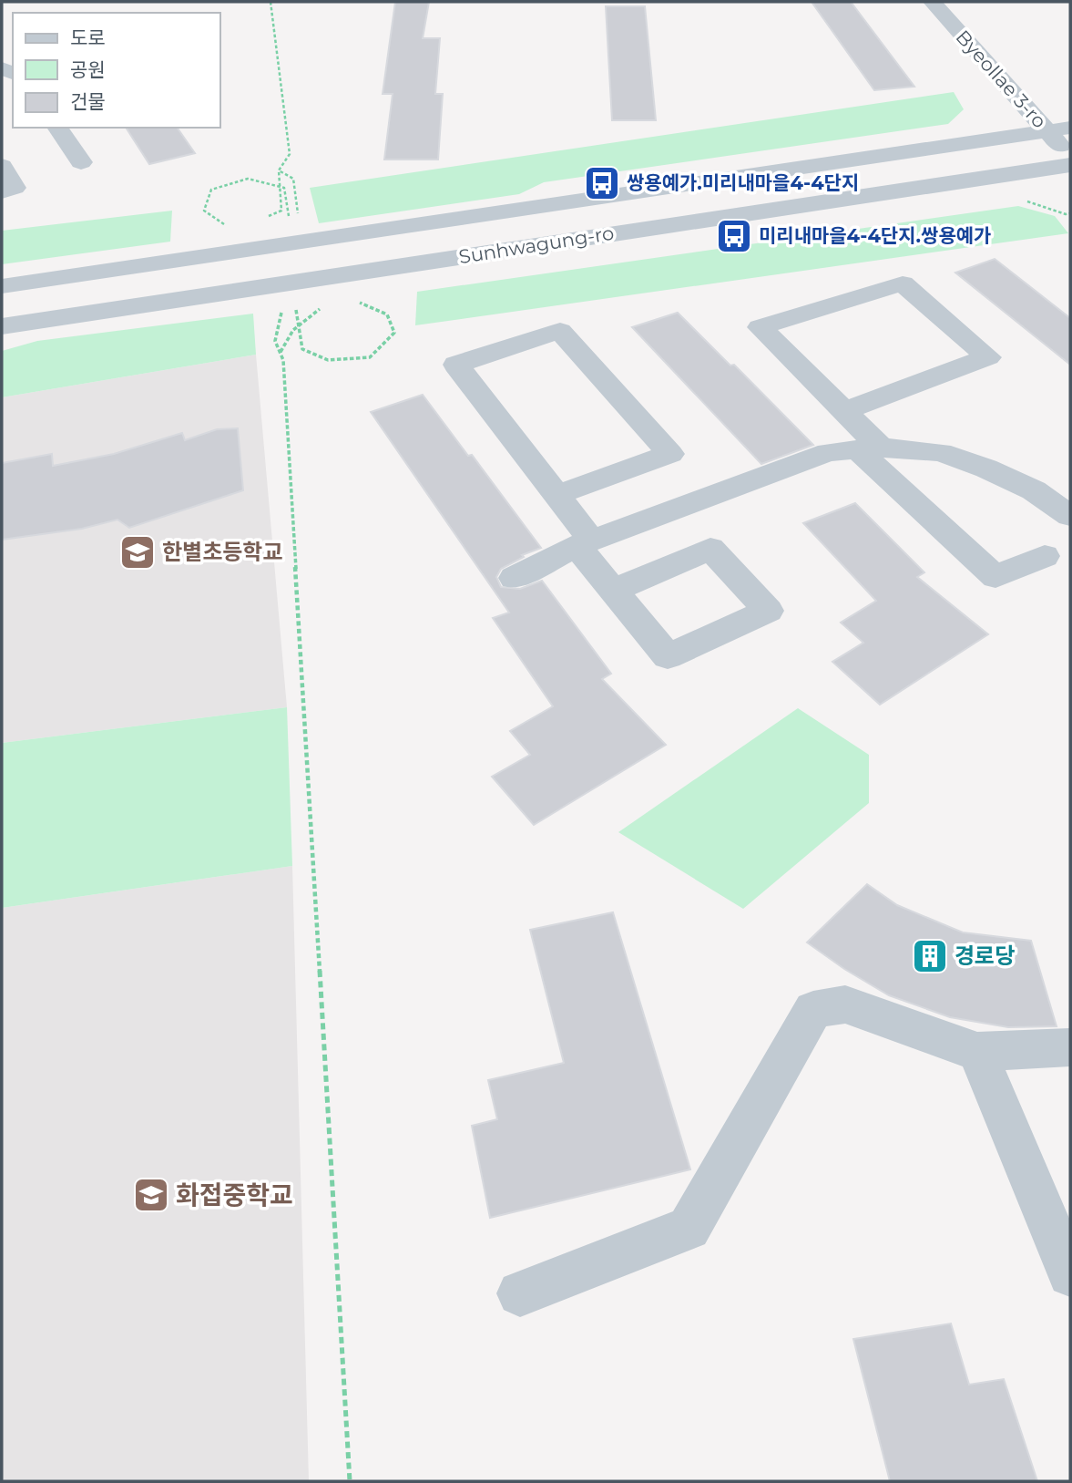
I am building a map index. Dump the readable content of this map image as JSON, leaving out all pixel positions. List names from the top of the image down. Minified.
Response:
{"streets":{"street":["Byeollae 3-ro","Sunhwagung-ro"]},"crossings":[["Byeollae 3-ro","Sunhwagung-ro"]],"places":{"bus stop":["쌍용예가.미리내마을4-4단지","미리내마을4-4단지.쌍용예가"],"school or university":["한별초등학교","화접중학교"],"building":["경로당"]},"legend":["도로","공원","건물"]}
